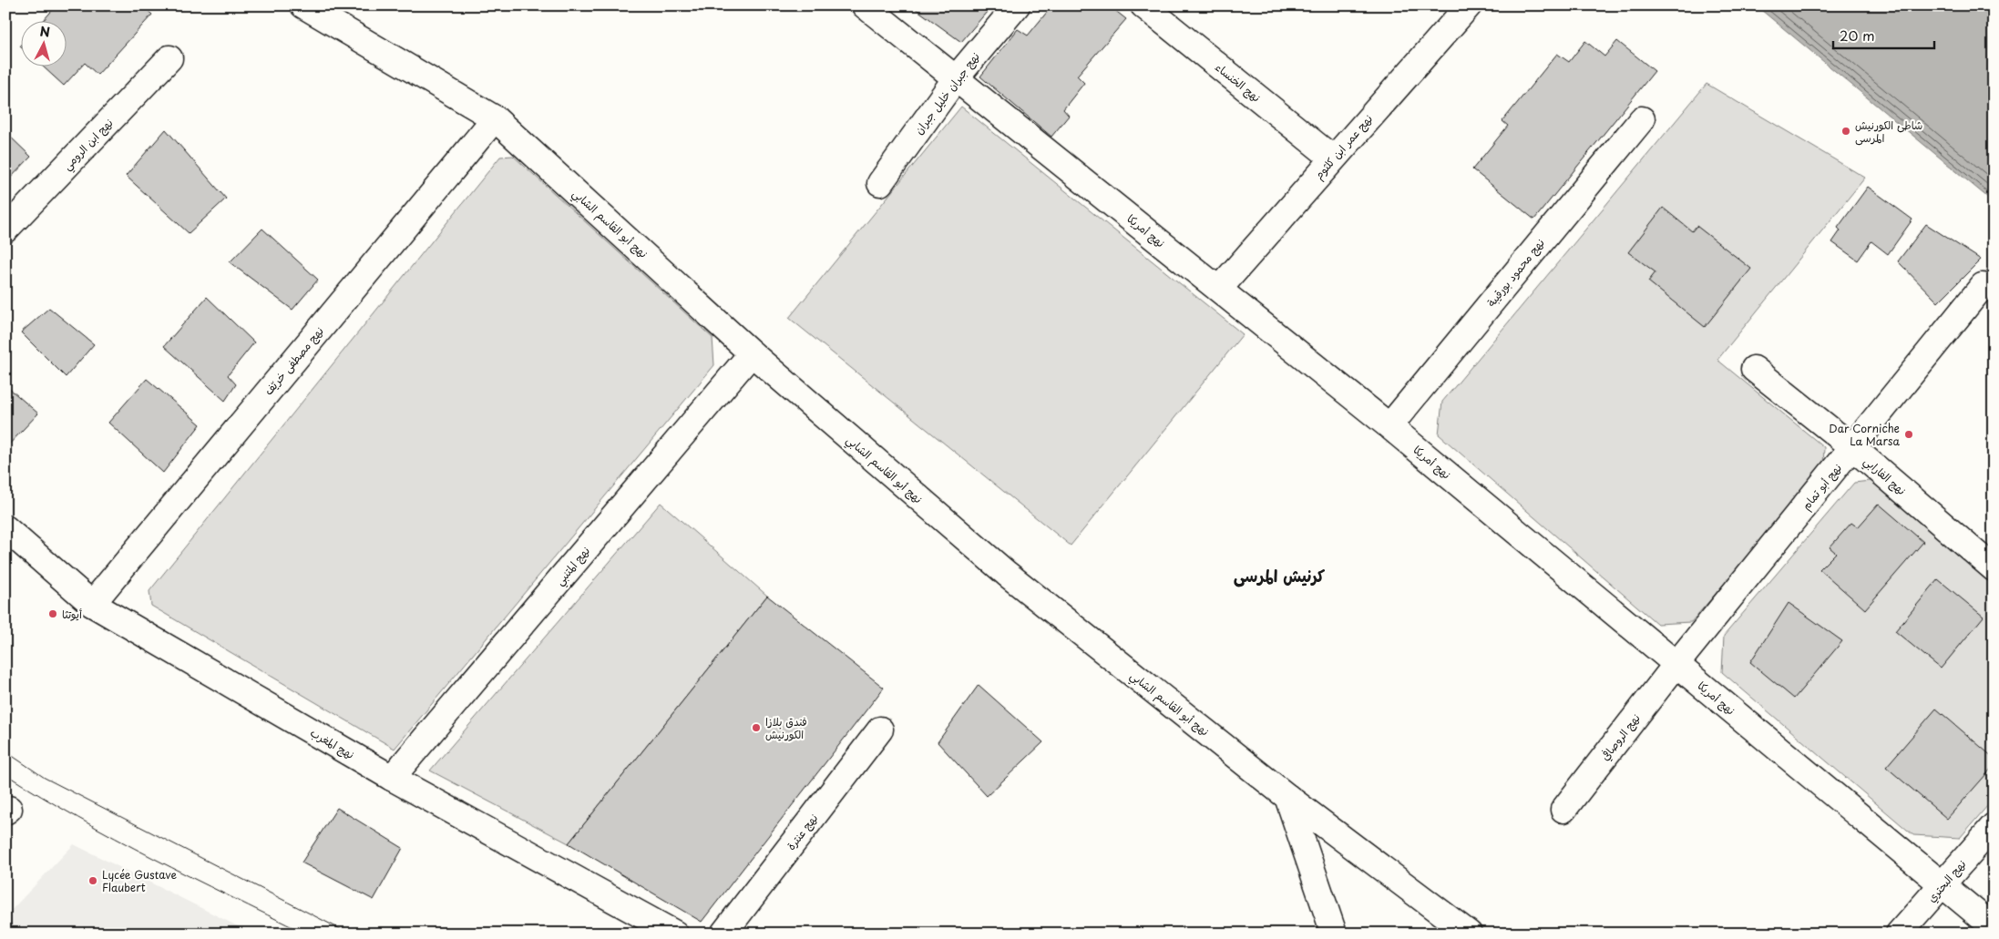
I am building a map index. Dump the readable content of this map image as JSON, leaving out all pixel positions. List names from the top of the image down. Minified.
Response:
{"streets":{"street":["نهج الخنساء","نهج جبران خليل جبران","نهج ابن الرومي","نهج عمر ابن كلثوم","نهج أبو القاسم الشابي","نهج أمريكا","نهج محمود بورقيبة","نهج مصطفى خريّف","نهج الفارابي","نهج أبو تمام","نهج المتنبي","نهج الروصافي","نهج المغرب","نهج عنترة","نهج البحتري"]},"crossings":[["نهج الخنساء","نهج عمر ابن كلثوم"],["نهج جبران خليل جبران","نهج أمريكا"],["نهج عمر ابن كلثوم","نهج أمريكا"],["نهج أبو القاسم الشابي","نهج مصطفى خريّف"],["نهج أبو القاسم الشابي","نهج المتنبي"],["نهج أمريكا","نهج محمود بورقيبة"],["نهج أمريكا","نهج أبو تمام"],["نهج أمريكا","نهج الروصافي"],["نهج أمريكا","نهج البحتري"],["نهج مصطفى خريّف","نهج المغرب"],["نهج الفارابي","نهج أبو تمام"],["نهج أبو تمام","نهج الروصافي"],["نهج المتنبي","نهج المغرب"]],"districts":["كرنيش المرسى"],"places":["شاطئ الكورنيش المرسى","Dar Corniche La Marsa","أيوتثا","فندق بلازا الكورنيش","Lycée Gustave Flaubert"],"scale_bar":"20 m","north":"top"}
